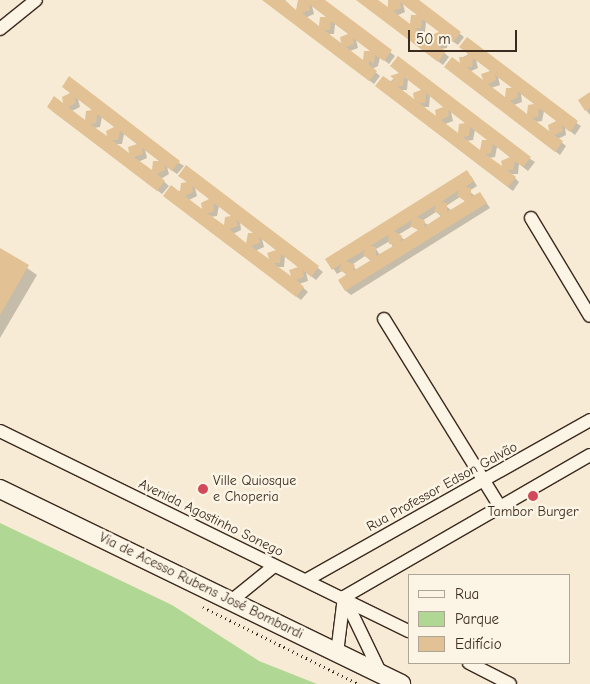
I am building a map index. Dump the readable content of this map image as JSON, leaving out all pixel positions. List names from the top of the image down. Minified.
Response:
{"streets":{"main road":["Via de Acesso Rubens José Bombardi"],"street":["Rua Professor Edson Galvão","Avenida Agostinho Sonego"]},"crossings":[["Rua Professor Edson Galvão","Avenida Agostinho Sonego"]],"places":["Ville Quiosque e Choperia","Tambor Burger"],"legend":["Rua","Parque","Edifício"],"scale_bar":"50 m"}
